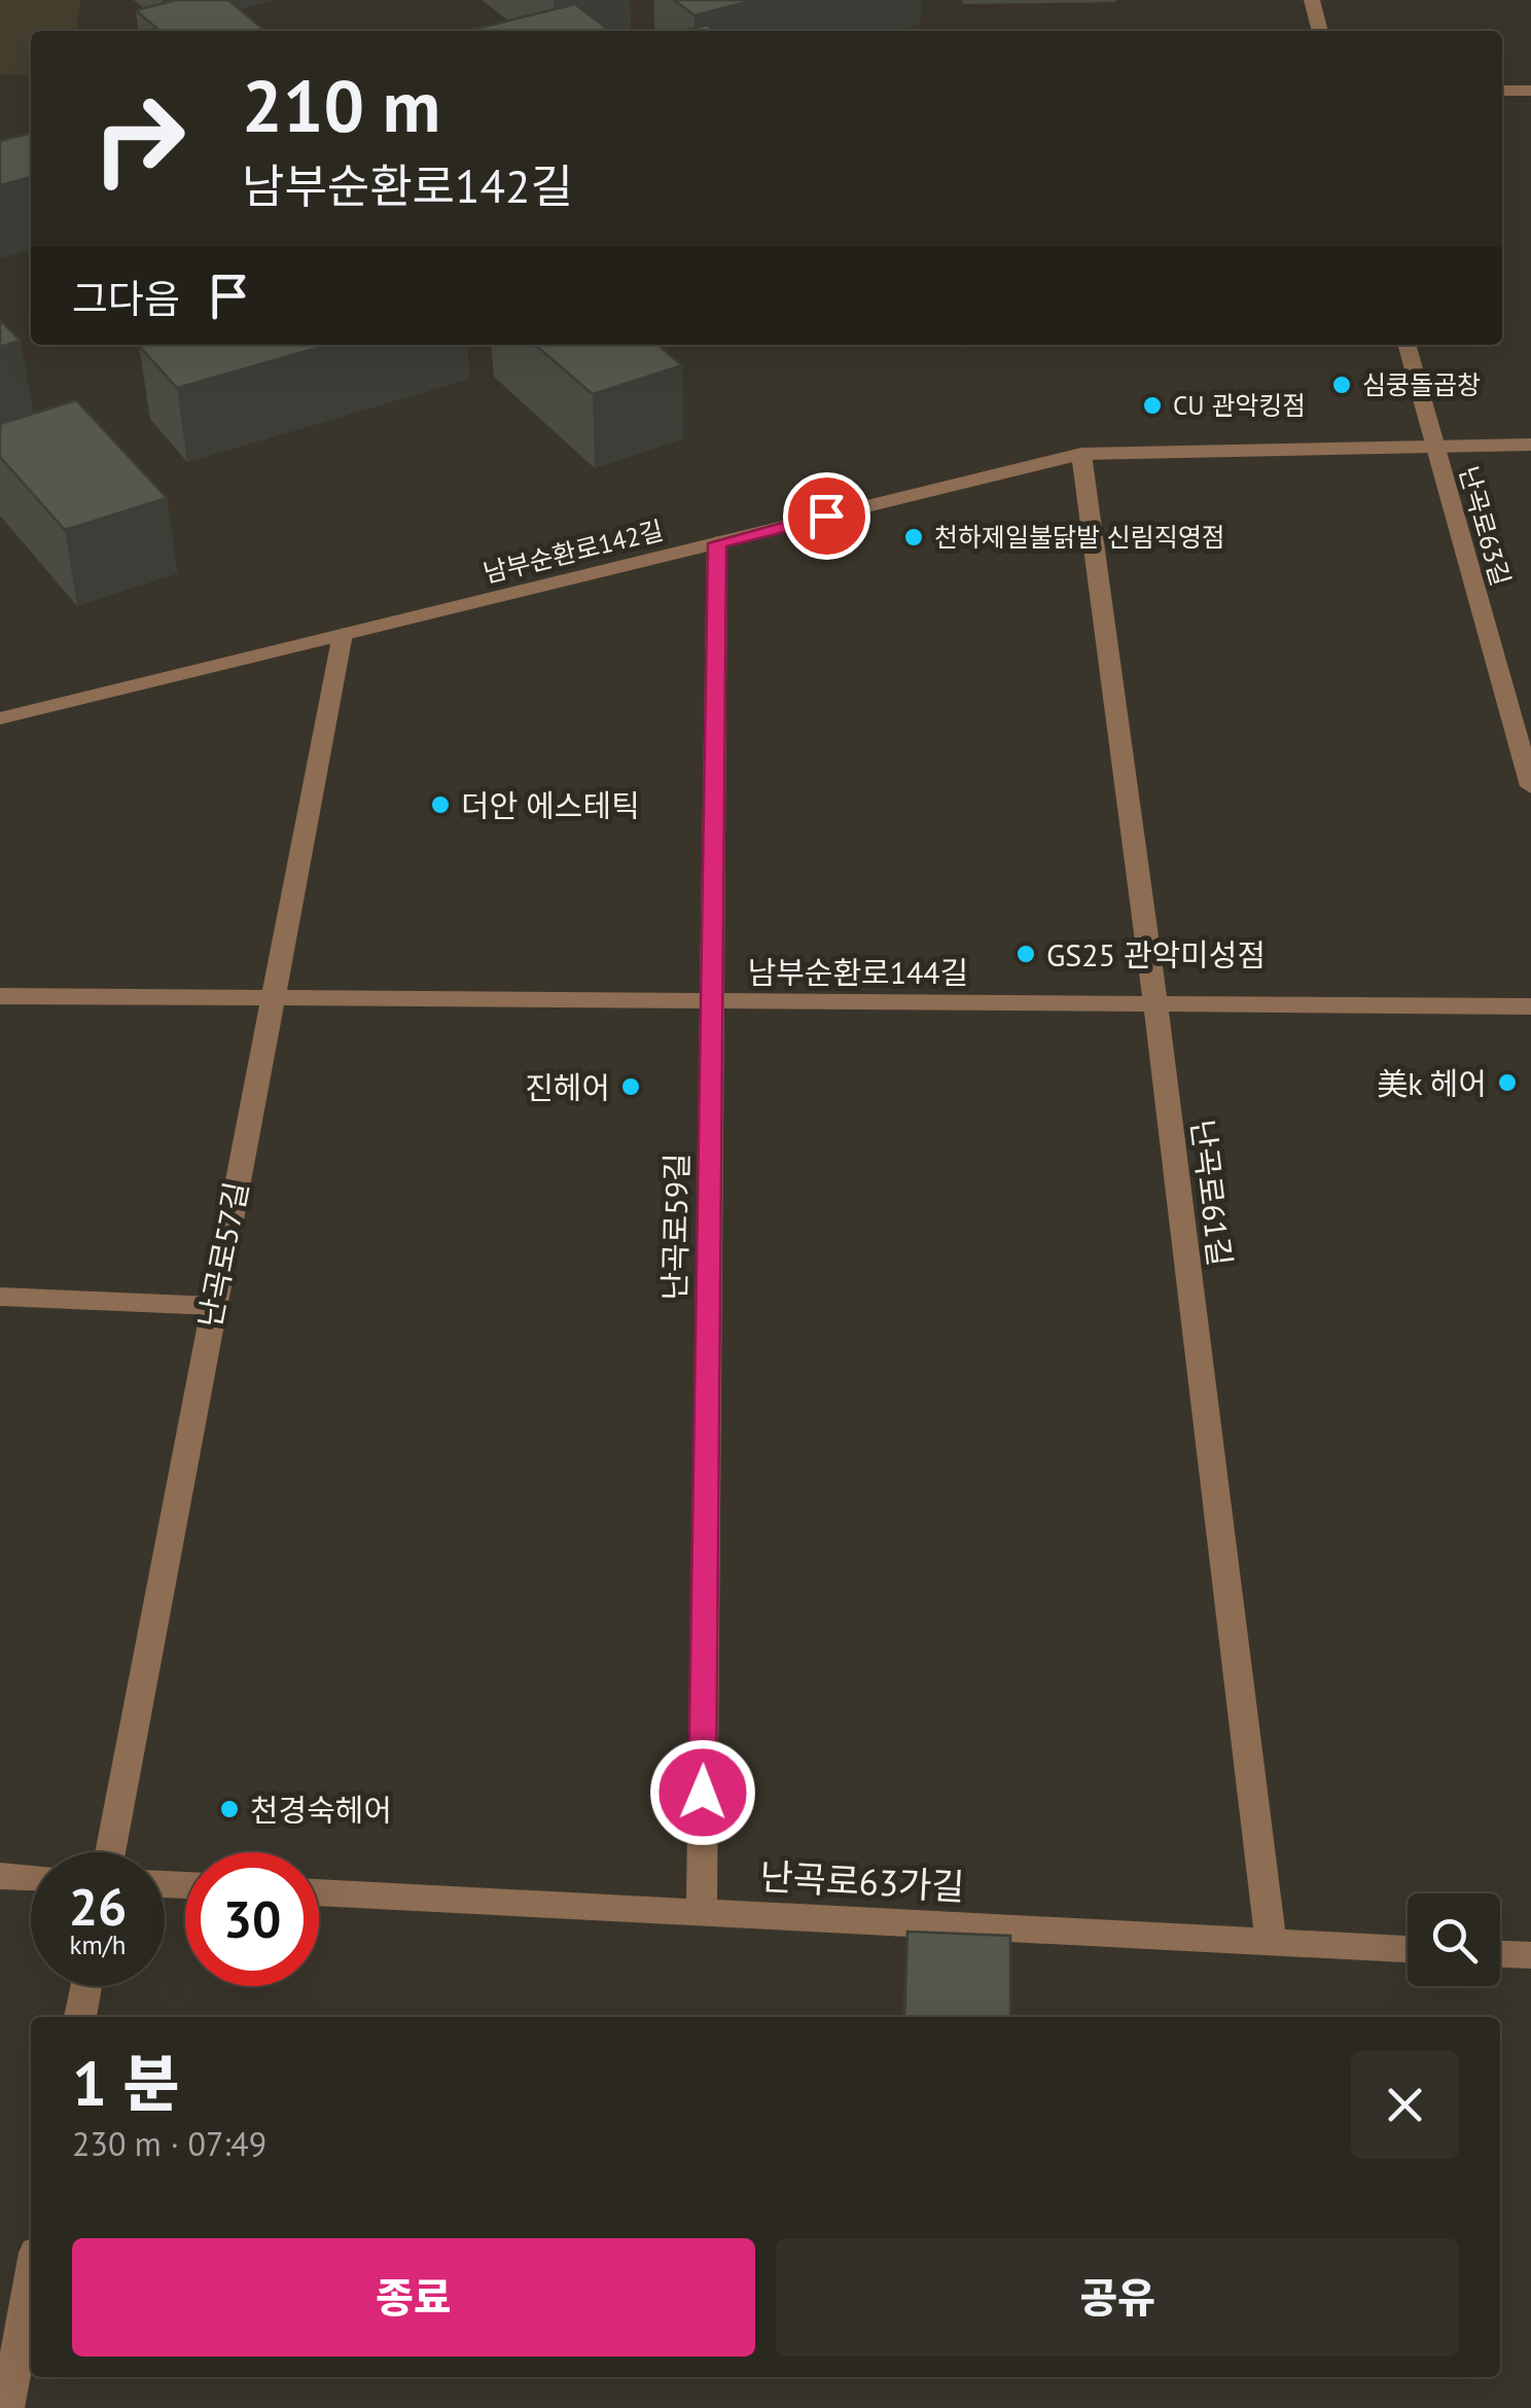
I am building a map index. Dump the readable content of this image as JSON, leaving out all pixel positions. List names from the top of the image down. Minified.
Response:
{"streets":{"street":["난곡로63길","남부순환로142길","남부순환로144길","난곡로61길","난곡로59길","난곡로57길","난곡로63가길"]},"crossings":[["난곡로63길","남부순환로142길"],["남부순환로142길","난곡로61길"],["남부순환로142길","난곡로59길"],["남부순환로142길","난곡로57길"],["남부순환로144길","난곡로61길"],["남부순환로144길","난곡로59길"],["남부순환로144길","난곡로57길"],["난곡로61길","난곡로63가길"],["난곡로59길","난곡로63가길"]],"places":["심쿵돌곱창","CU 관악킹점","천하제일불닭발 신림직영점","더안 에스테틱","GS25 관악미성점","美k 헤어","진헤어","천경숙헤어"],"page":{"turn":["210 m","남부순환로142길"],"then":"그다음","speed":"26 km/h","limit":"30","heading":["1 분","230 m · 07:49"],"buttons":["종료","공유"]}}
